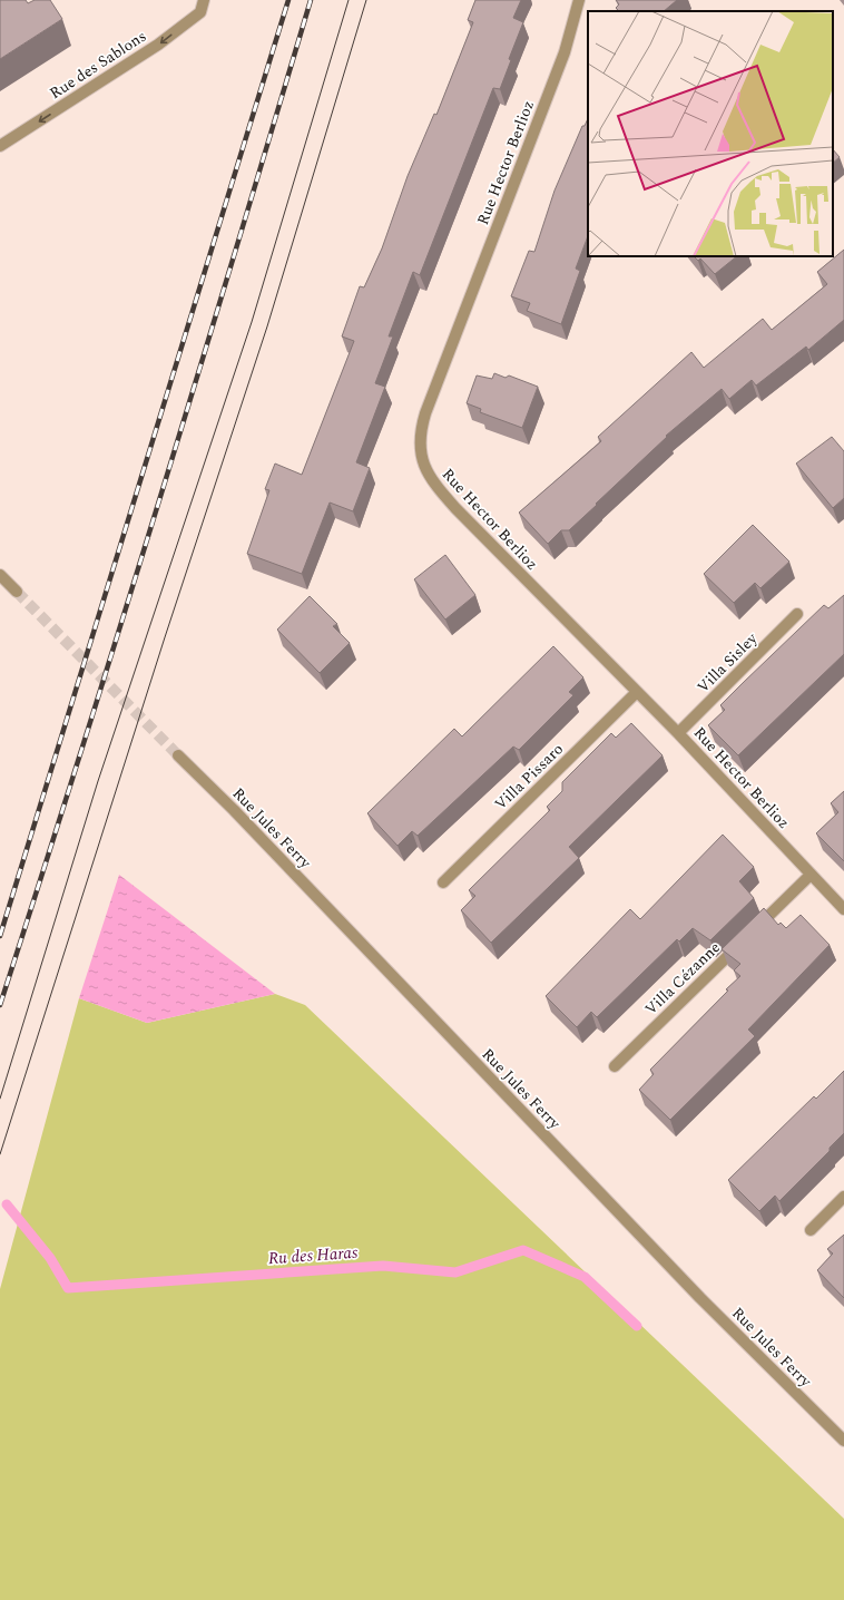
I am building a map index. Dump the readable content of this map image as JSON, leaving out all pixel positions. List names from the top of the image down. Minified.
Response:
{"streets":{"street":["Rue des Sablons","Rue Hector Berlioz","Villa Sisley","Villa Pissaro","Rue Jules Ferry","Villa Cézanne"]},"crossings":[["Rue Hector Berlioz","Villa Sisley"],["Rue Hector Berlioz","Villa Pissaro"]],"one_way":["Rue des Sablons"],"water":["Ru des Haras"]}
